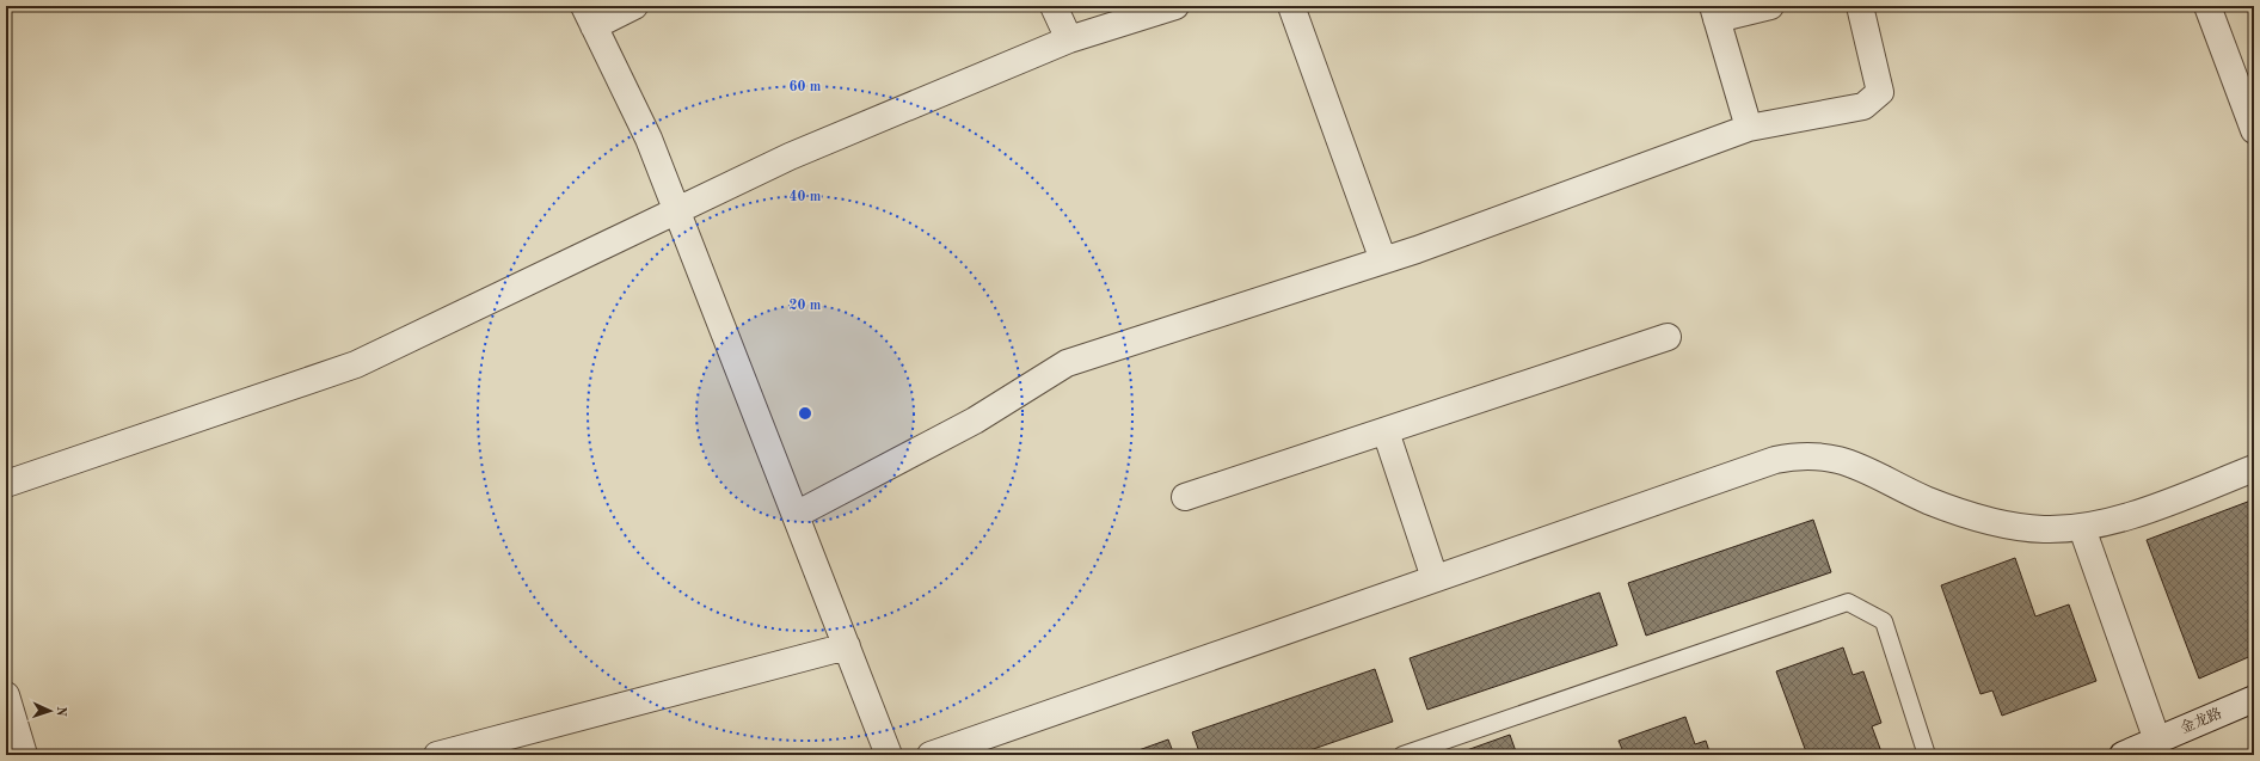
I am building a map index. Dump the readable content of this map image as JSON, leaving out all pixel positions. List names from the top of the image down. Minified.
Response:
{"streets":{"street":["金龙路"]},"north":"right","rings":["60 m","40 m","20 m"]}
